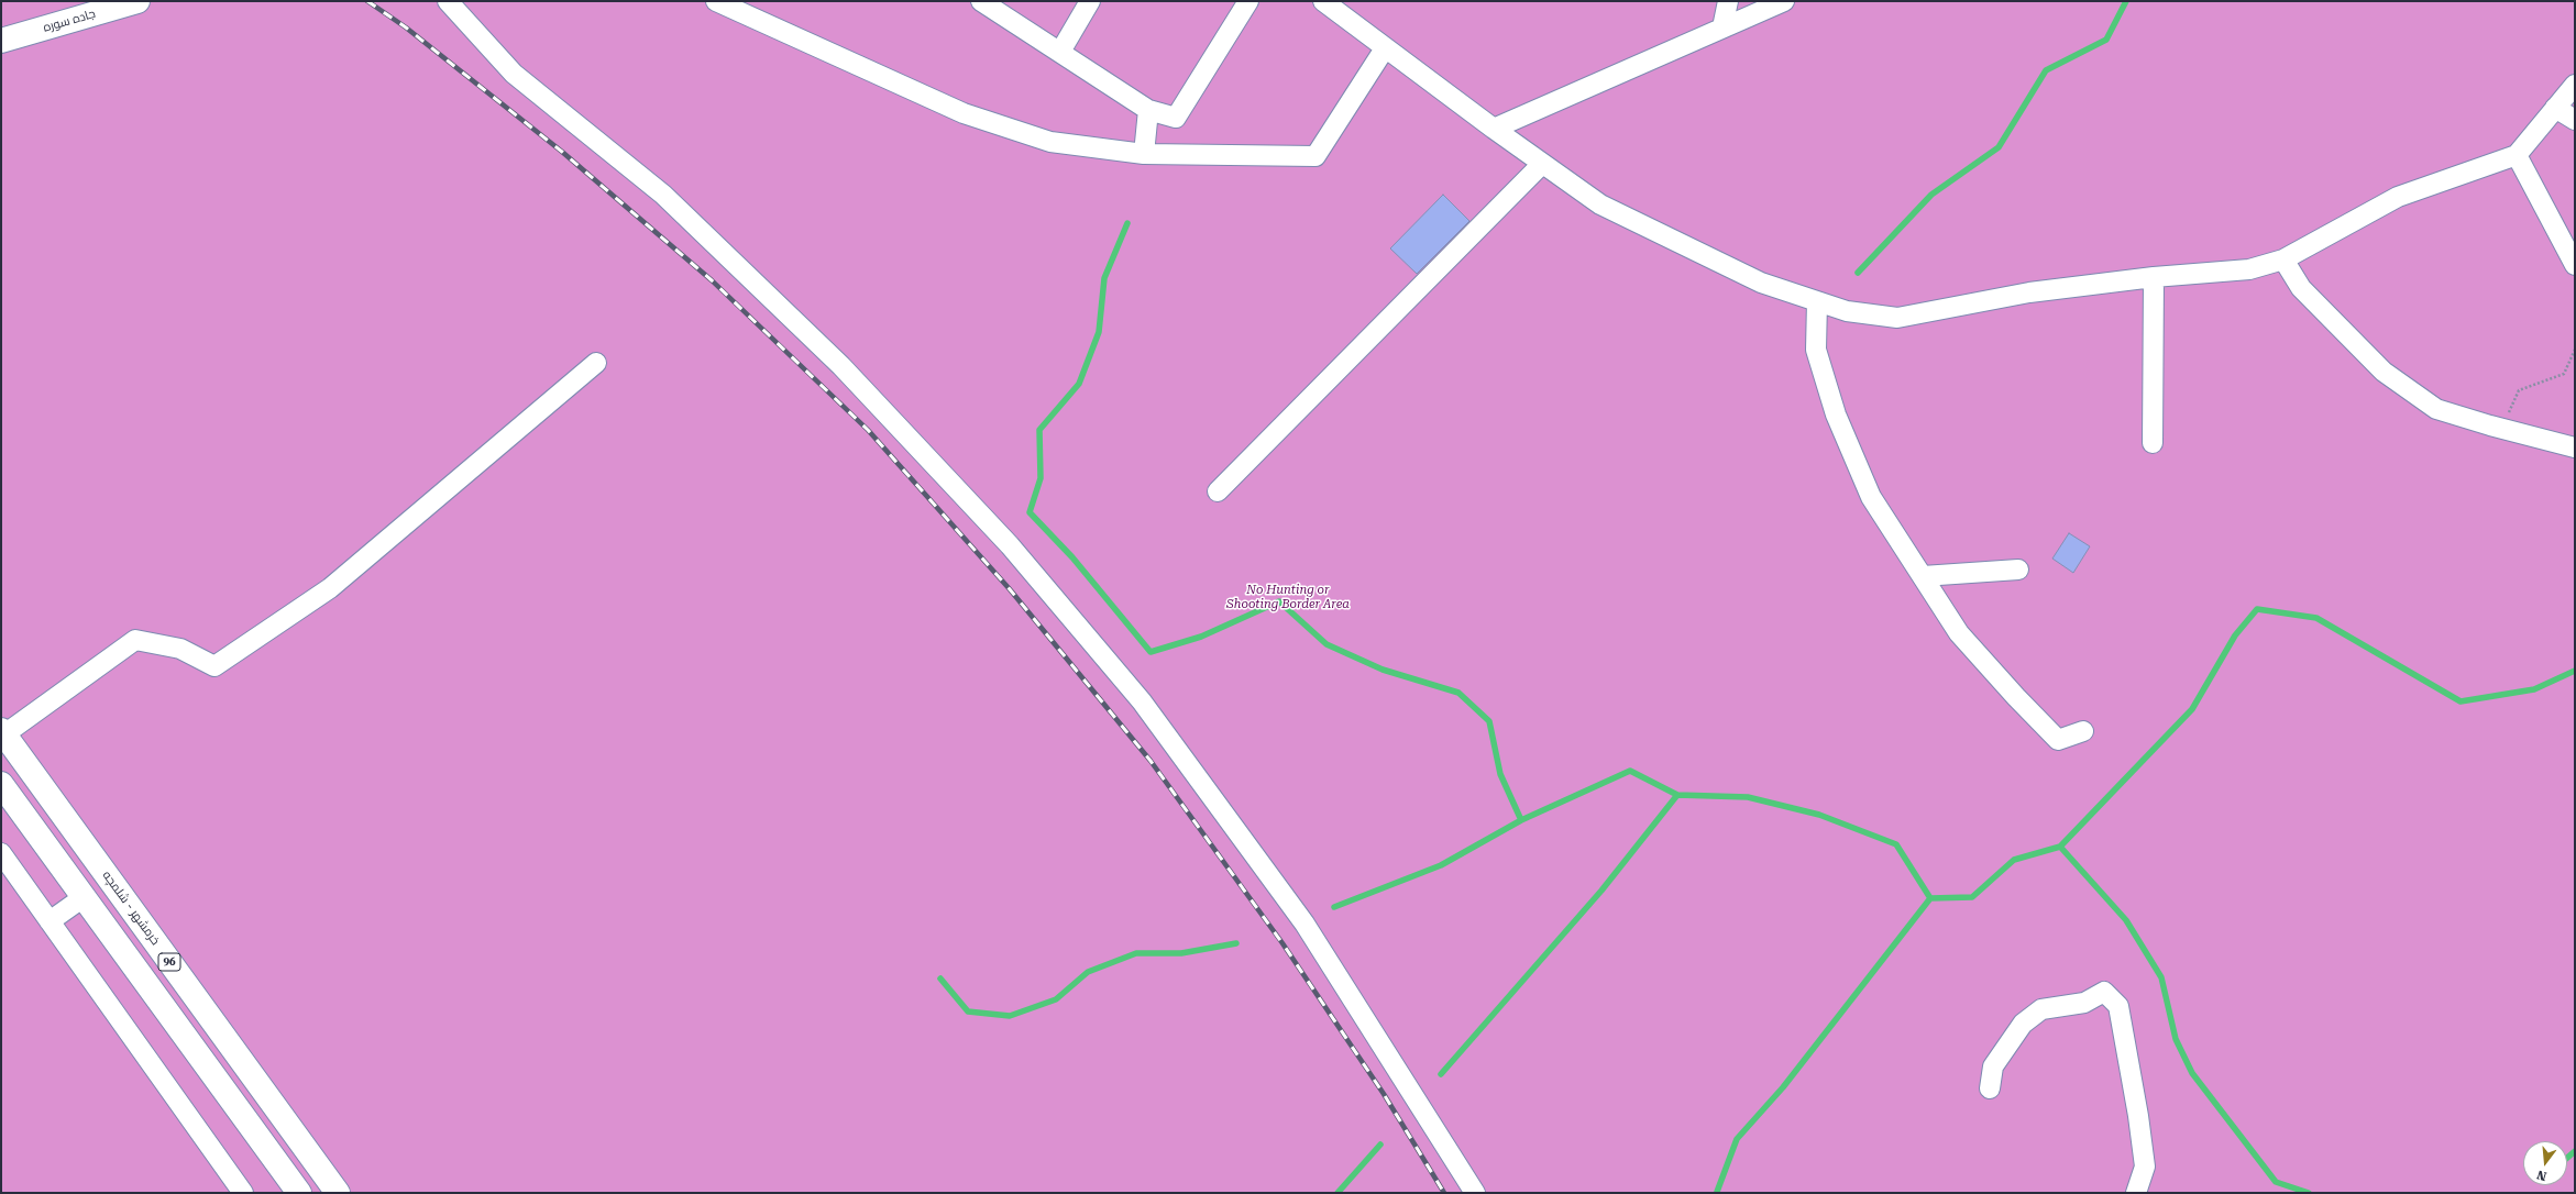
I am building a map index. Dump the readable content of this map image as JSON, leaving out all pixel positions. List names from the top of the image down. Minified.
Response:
{"streets":{"main road":["جاده سوره","خرمشهر - شلمچه","96"]},"parks":["No Hunting or Shooting Border Area"],"north":"bottom"}
